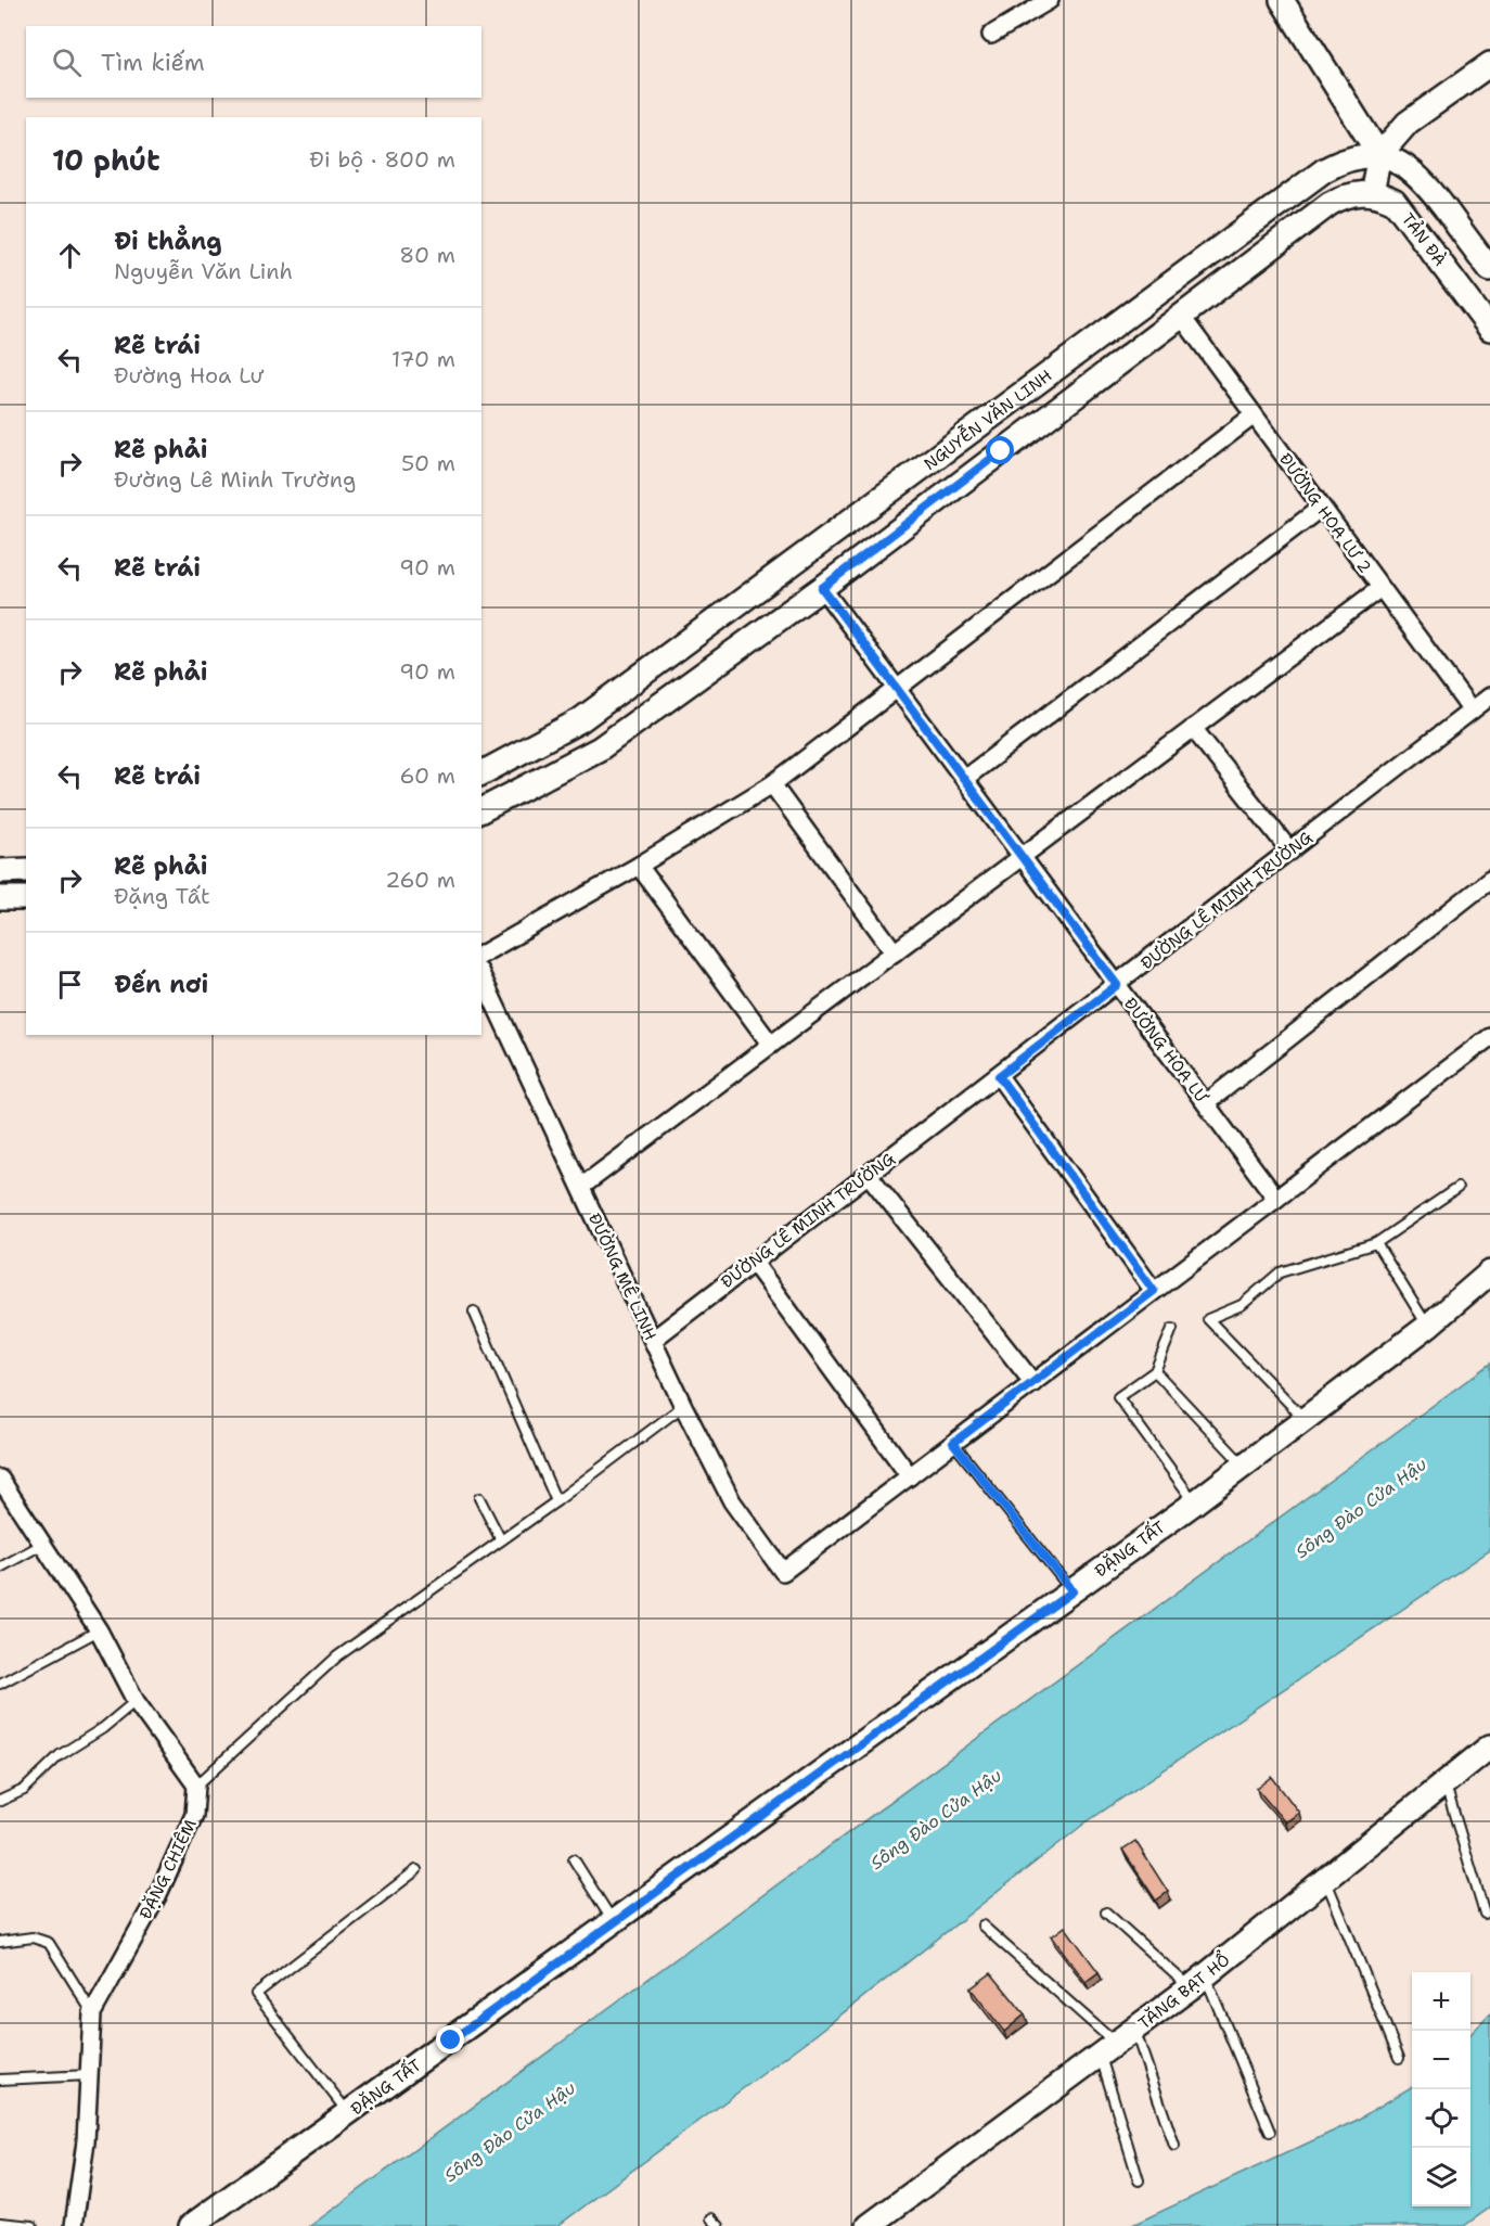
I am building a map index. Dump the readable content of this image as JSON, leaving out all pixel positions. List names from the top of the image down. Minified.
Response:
{"streets":{"main road":["TẢN ĐÀ","NGUYỄN VĂN LINH","ĐẶNG TẤT","TĂNG BẠT HỔ"],"street":["ĐƯỜNG HOA LƯ 2","ĐƯỜNG LÊ MINH TRƯỜNG","ĐƯỜNG HOA LƯ","ĐƯỜNG MÊ LINH","ĐẶNG CHIÊM"]},"crossings":[["TẢN ĐÀ","NGUYỄN VĂN LINH"],["NGUYỄN VĂN LINH","ĐƯỜNG HOA LƯ 2"],["NGUYỄN VĂN LINH","ĐƯỜNG HOA LƯ"],["ĐƯỜNG HOA LƯ 2","ĐƯỜNG LÊ MINH TRƯỜNG"],["ĐƯỜNG LÊ MINH TRƯỜNG","ĐƯỜNG HOA LƯ"],["ĐƯỜNG LÊ MINH TRƯỜNG","ĐƯỜNG MÊ LINH"]],"water":["Sông Đào Cửa Hậu"],"page":{"search":"Tìm kiếm","heading":["10 phút","Đi bộ · 800 m"],"list":[["Đi thẳng","Nguyễn Văn Linh","80 m"],["Rẽ trái","Đường Hoa Lư","170 m"],["Rẽ phải","Đường Lê Minh Trường","50 m"],["Rẽ trái","90 m"],["Rẽ phải","90 m"],["Rẽ trái","60 m"],["Rẽ phải","Đặng Tất","260 m"],"Đến nơi"],"map_buttons":["+","−"]}}
